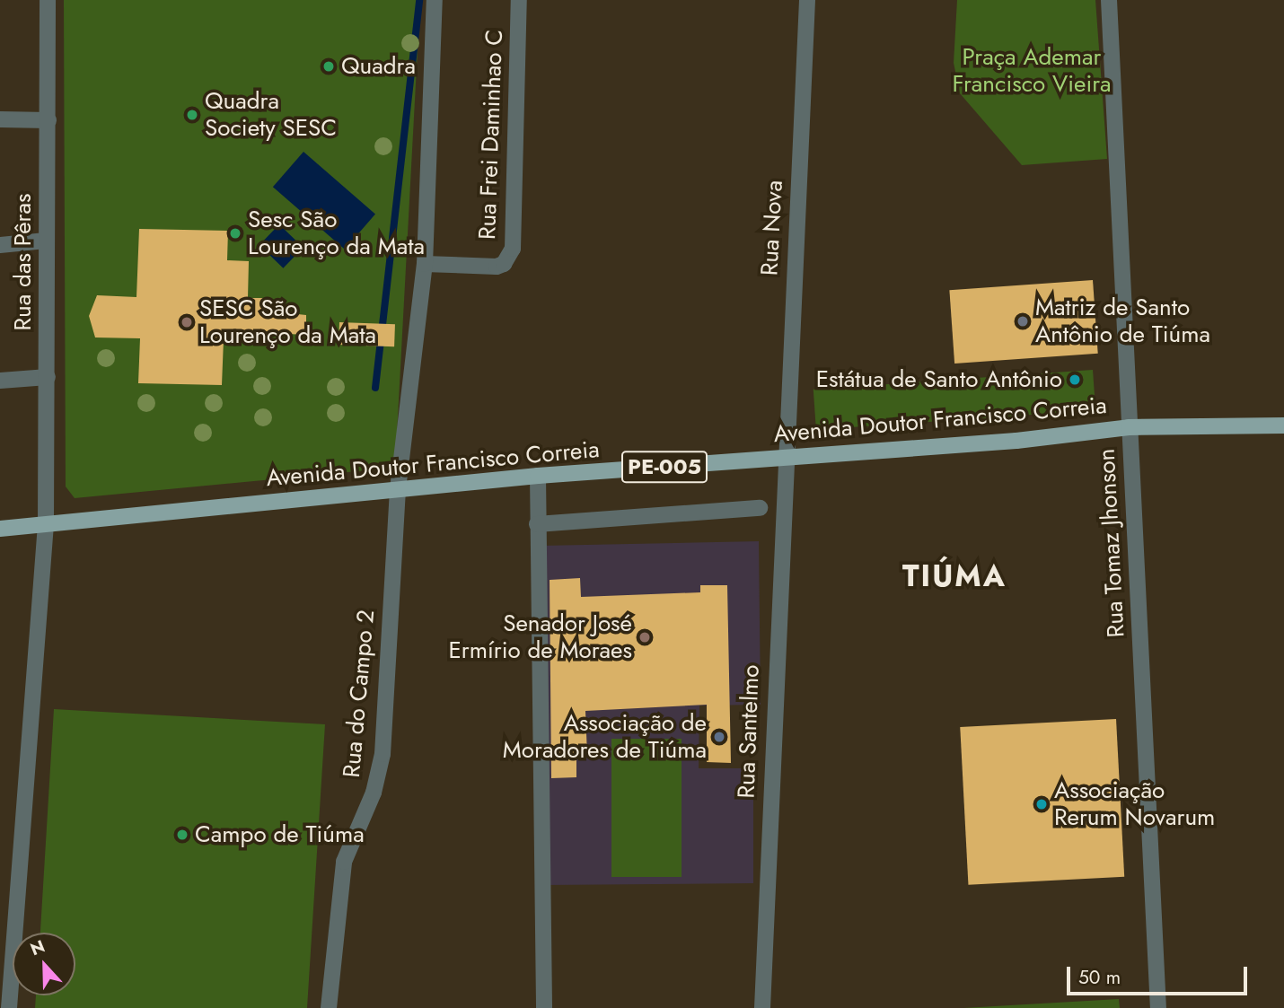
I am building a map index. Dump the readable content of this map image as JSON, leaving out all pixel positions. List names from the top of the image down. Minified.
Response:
{"streets":{"main road":["Avenida Doutor Francisco Correia","PE-005"],"street":["Rua Frei Daminhao C","Rua Nova","Rua das Pêras","Rua Tomaz Jhonson","Rua do Campo 2","Rua Santelmo"]},"crossings":[["Rua Frei Daminhao C","Rua do Campo 2"],["Rua Nova","Avenida Doutor Francisco Correia"],["Rua Nova","Rua Santelmo"],["Rua das Pêras","Avenida Doutor Francisco Correia"],["Avenida Doutor Francisco Correia","Rua Tomaz Jhonson"],["Avenida Doutor Francisco Correia","Rua do Campo 2"],["Avenida Doutor Francisco Correia","Rua Santelmo"]],"districts":["TIÚMA"],"parks":["Praça Ademar Francisco Vieira"],"places":["Quadra","Quadra Society SESC","Sesc São Lourenço da Mata","Matriz de Santo Antônio de Tiúma","SESC São Lourenço da Mata","Estátua de Santo Antônio","Senador José Ermírio de Moraes","Associação de Moradores de Tiúma","Associação Rerum Novarum","Campo de Tiúma"],"scale_bar":"50 m","north":"top"}
